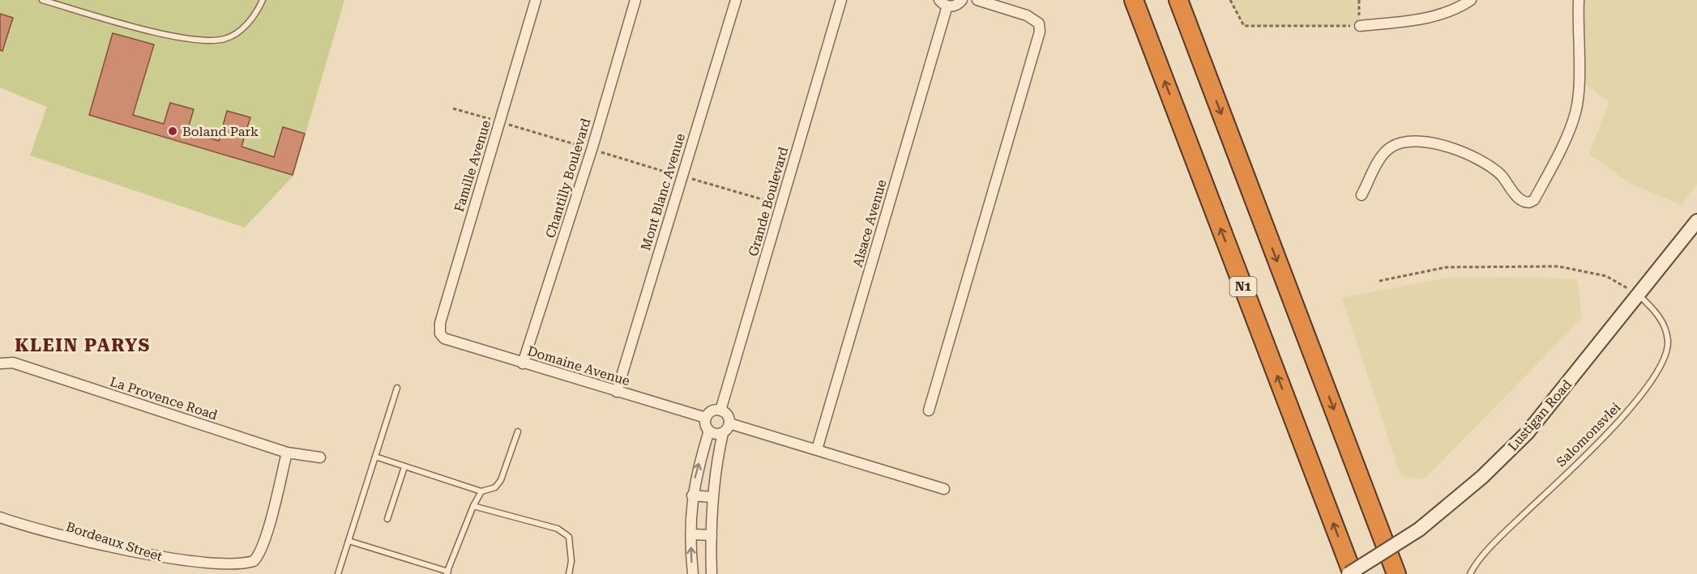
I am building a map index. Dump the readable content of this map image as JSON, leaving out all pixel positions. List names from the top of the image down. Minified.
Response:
{"streets":{"highway":["N1"],"main road":["Lustigan Road"],"street":["Famille Avenue","Chantilly Boulevard","Mont Blanc Avenue","Grande Boulevard","Alsace Avenue","Domaine Avenue","La Provence Road","Bordeaux Street"],"lane":["Salomonsvlei"]},"crossings":[["Famille Avenue","Domaine Avenue"],["Chantilly Boulevard","Domaine Avenue"],["Mont Blanc Avenue","Domaine Avenue"],["Grande Boulevard","Domaine Avenue"],["Lustigan Road","Salomonsvlei"]],"districts":["KLEIN PARYS"],"places":["Boland Park"]}
